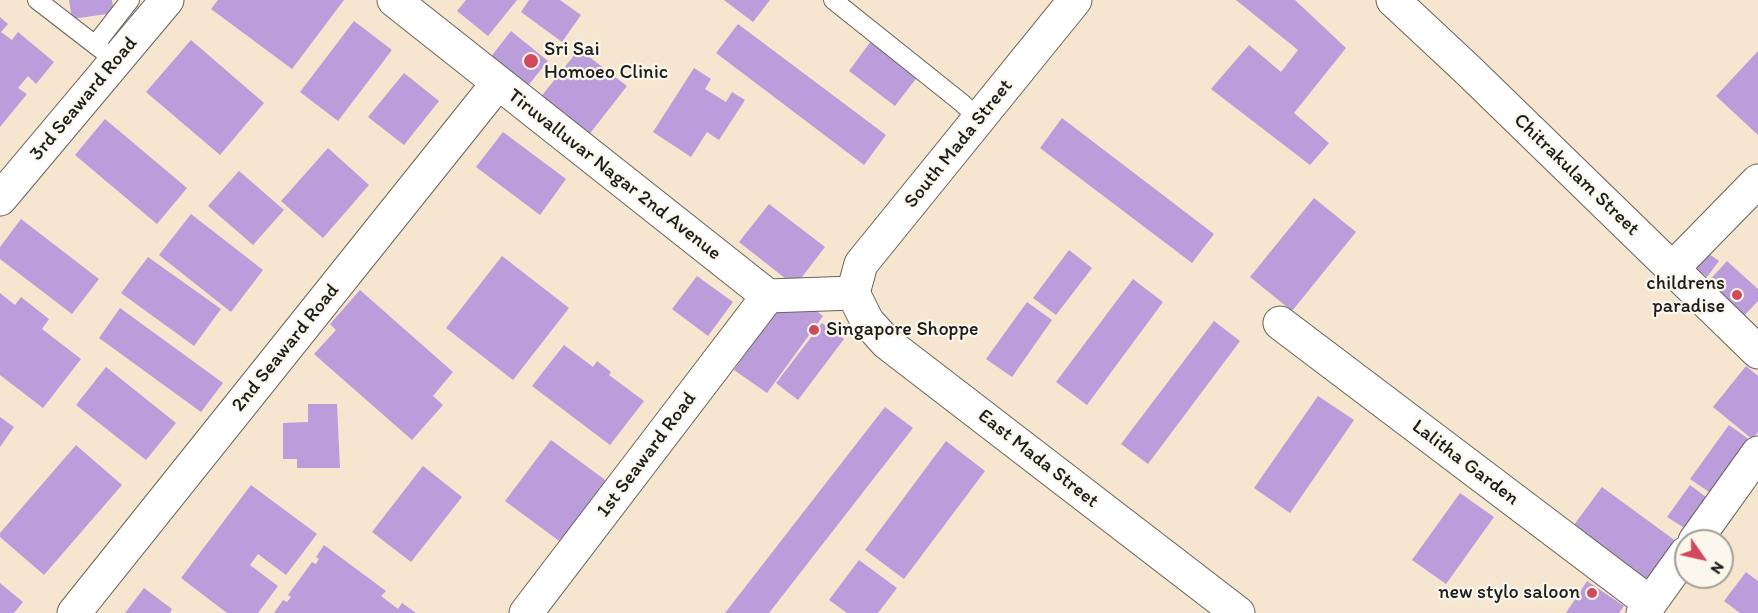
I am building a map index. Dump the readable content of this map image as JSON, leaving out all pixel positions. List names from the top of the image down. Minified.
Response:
{"streets":{"street":["3rd Seaward Road","South Mada Street","Tiruvalluvar Nagar 2nd Avenue","Chitrakulam Street","2nd Seaward Road","1st Seaward Road","East Mada Street","Lalitha Garden"]},"crossings":[["South Mada Street","East Mada Street"],["Tiruvalluvar Nagar 2nd Avenue","2nd Seaward Road"],["Tiruvalluvar Nagar 2nd Avenue","1st Seaward Road"]],"places":["Sri Sai Homoeo Clinic","childrens paradise","Singapore Shoppe","new stylo saloon"],"north":"bottom right"}
